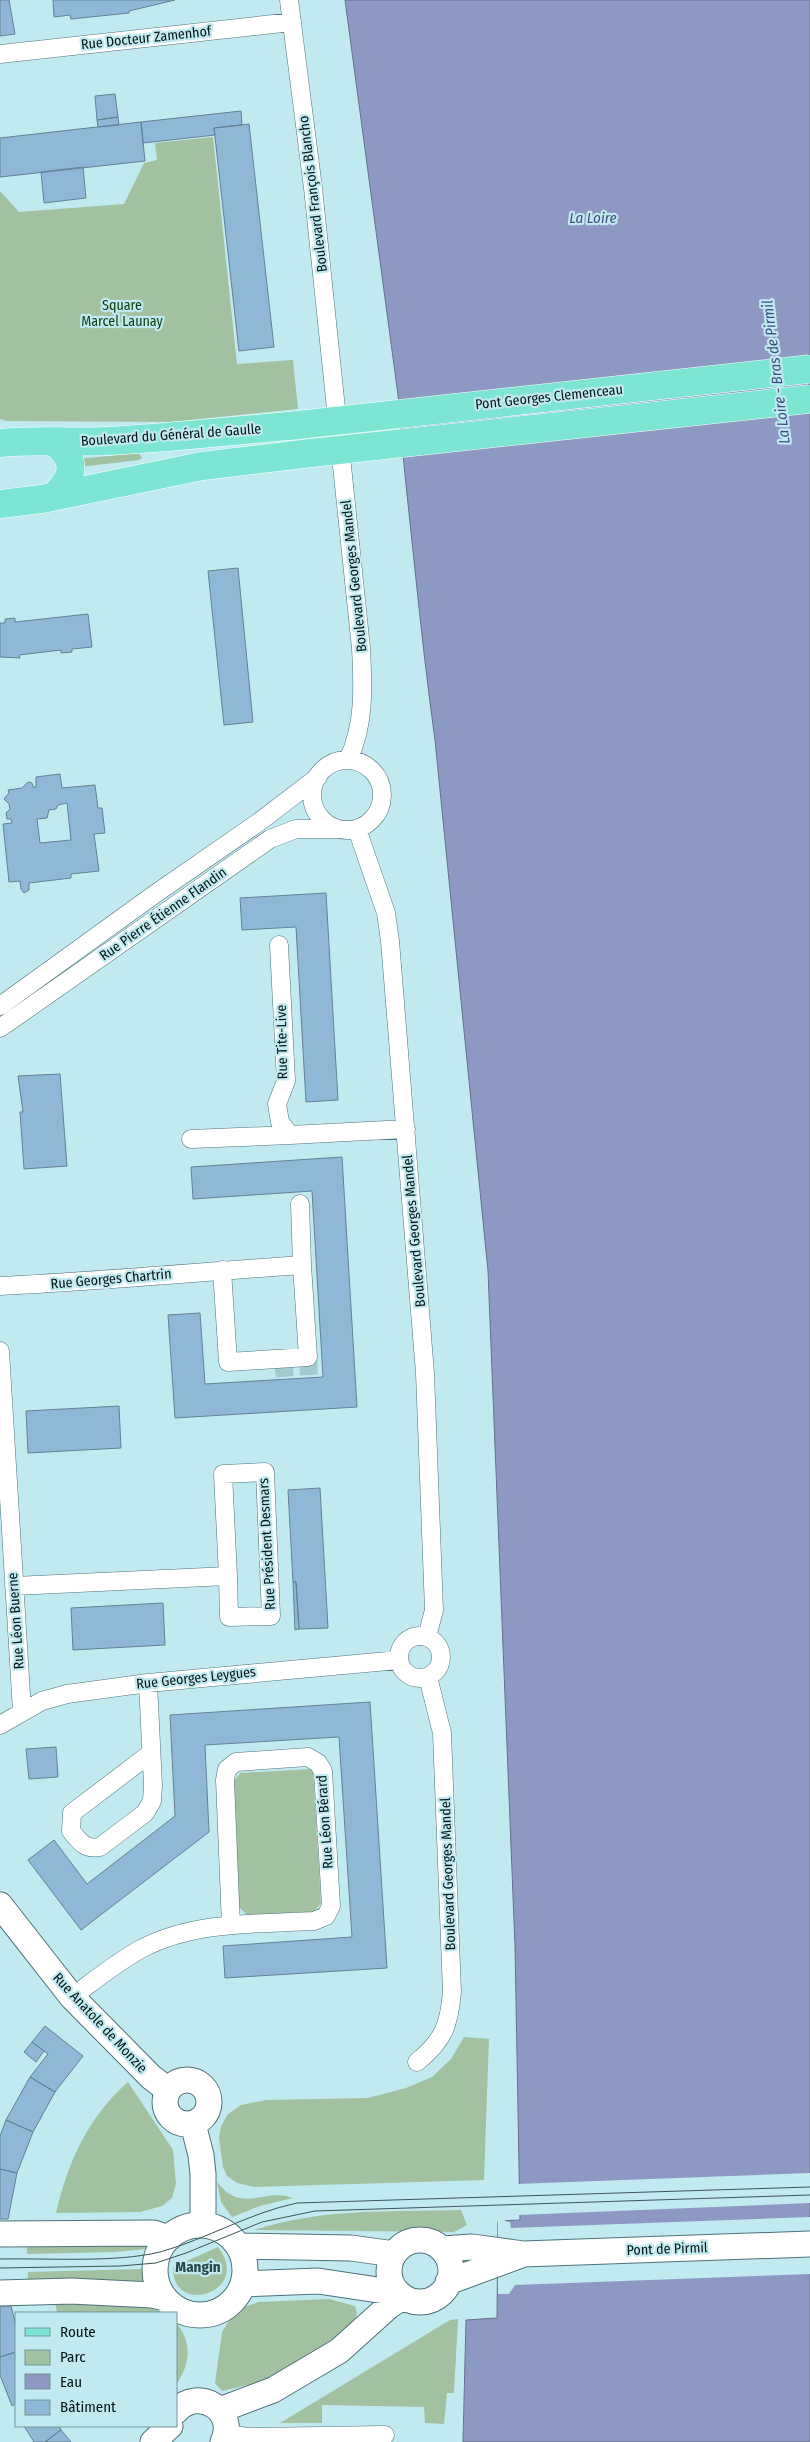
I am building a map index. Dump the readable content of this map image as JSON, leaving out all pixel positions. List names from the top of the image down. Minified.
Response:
{"streets":{"main road":["Pont Georges Clemenceau","Boulevard du Général de Gaulle","Rue Anatole de Monzie","Pont de Pirmil"],"street":["Rue Docteur Zamenhof","Boulevard François Blancho","Boulevard Georges Mandel","Rue Pierre Étienne Flandin","Rue Tite-Live","Rue Georges Chartrin","Rue Président Desmars","Rue Léon Buerne","Rue Georges Leygues","Rue Léon Bérard"]},"crossings":[["Rue Docteur Zamenhof","Boulevard François Blancho"],["Boulevard François Blancho","Boulevard Georges Mandel"],["Pont Georges Clemenceau","Boulevard du Général de Gaulle"],["Boulevard Georges Mandel","Rue Pierre Étienne Flandin"],["Boulevard Georges Mandel","Rue Georges Leygues"],["Rue Léon Buerne","Rue Georges Leygues"],["Rue Léon Bérard","Rue Anatole de Monzie"]],"districts":["Mangin"],"water":["La Loire","La Loire - Bras de Pirmil"],"parks":["Square Marcel Launay"],"legend":["Route","Parc","Eau","Bâtiment"]}
